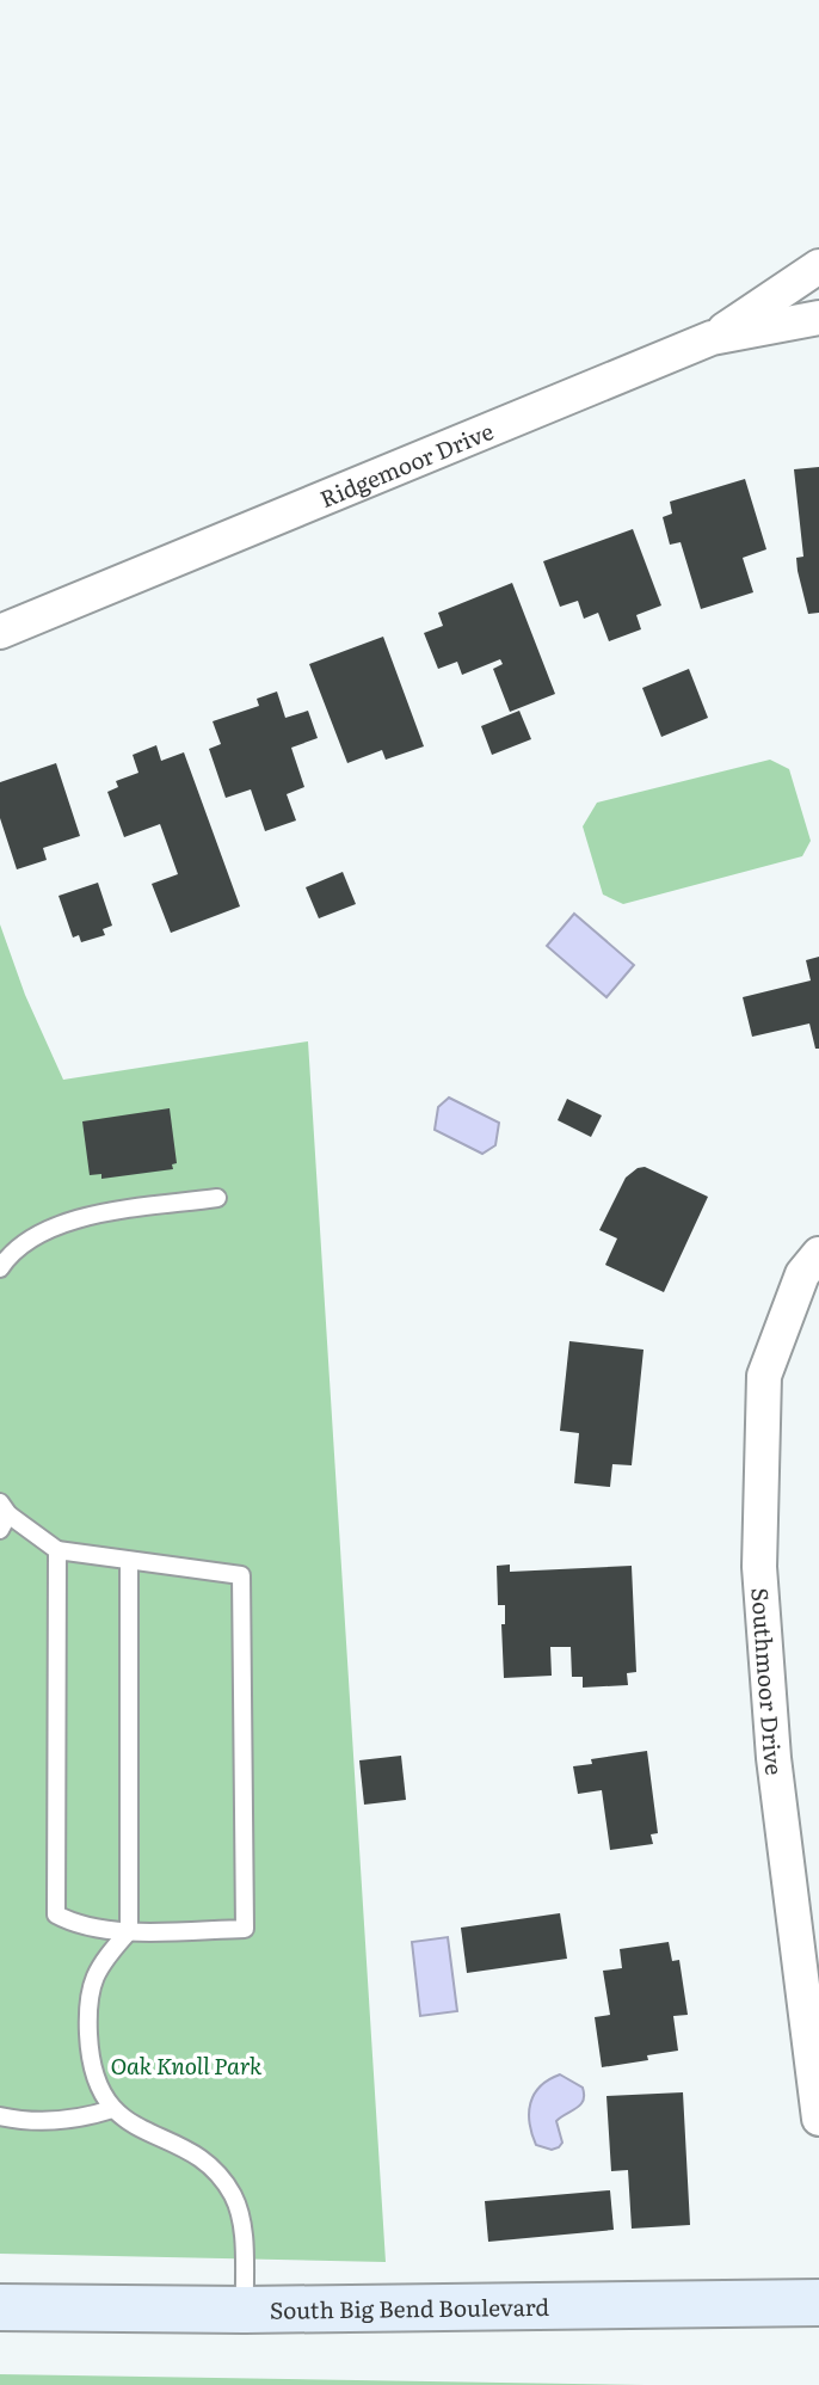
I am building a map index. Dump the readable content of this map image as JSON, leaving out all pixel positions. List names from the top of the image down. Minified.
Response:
{"streets":{"main road":["South Big Bend Boulevard"],"street":["Ridgemoor Drive","Southmoor Drive"]},"parks":["Oak Knoll Park"]}
